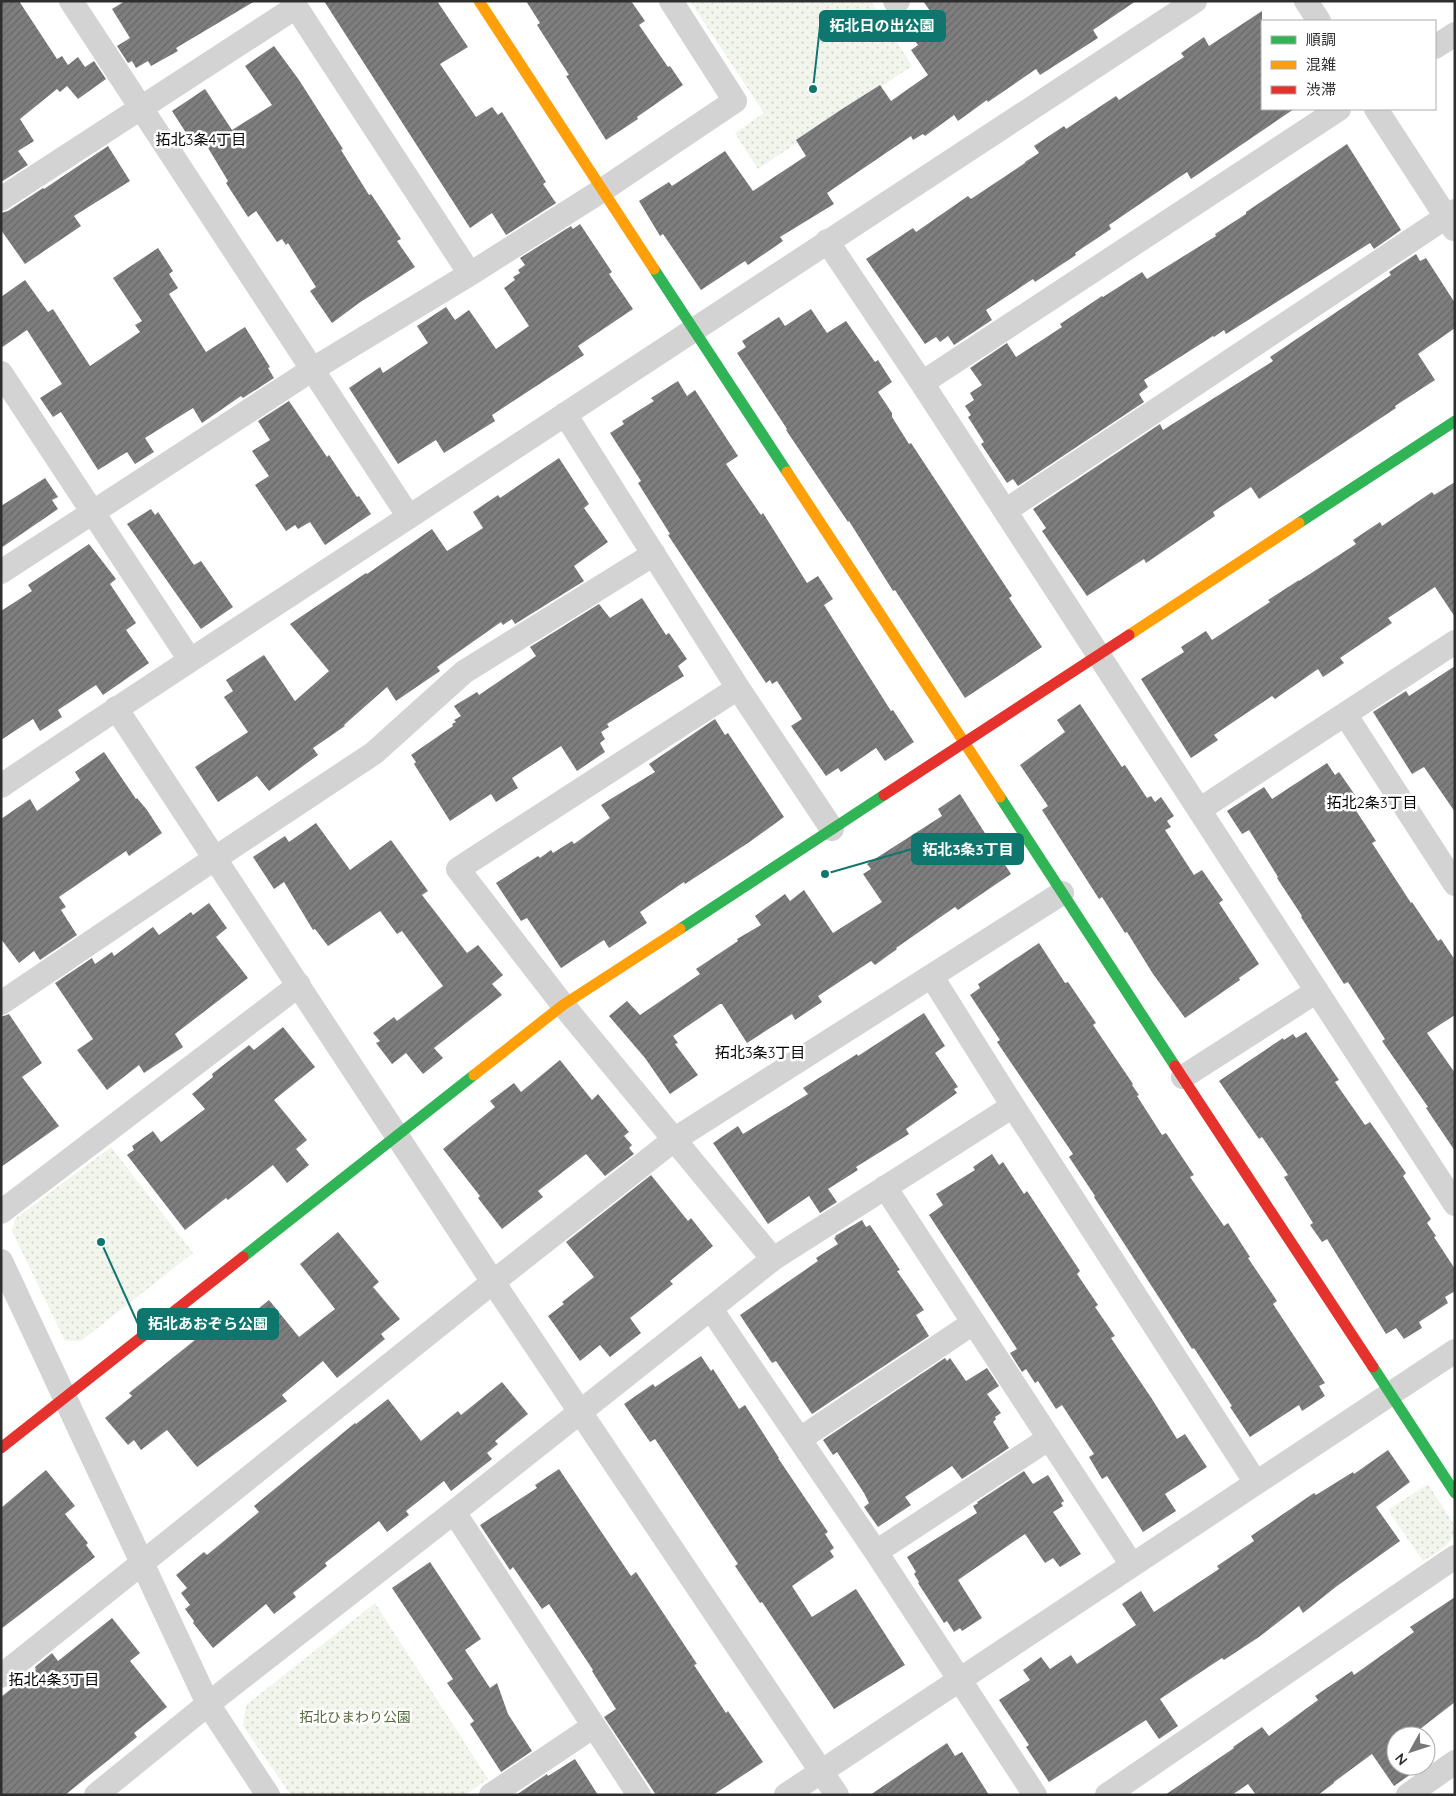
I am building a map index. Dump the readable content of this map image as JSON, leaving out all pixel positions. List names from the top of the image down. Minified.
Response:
{"districts":["拓北3条4丁目","拓北2条3丁目","拓北3条3丁目","拓北4条3丁目"],"parks":["拓北ひまわり公園"],"places":["拓北日の出公園","拓北3条3丁目","拓北あおぞら公園"],"legend":["順調","混雑","渋滞"],"north":"bottom left"}
